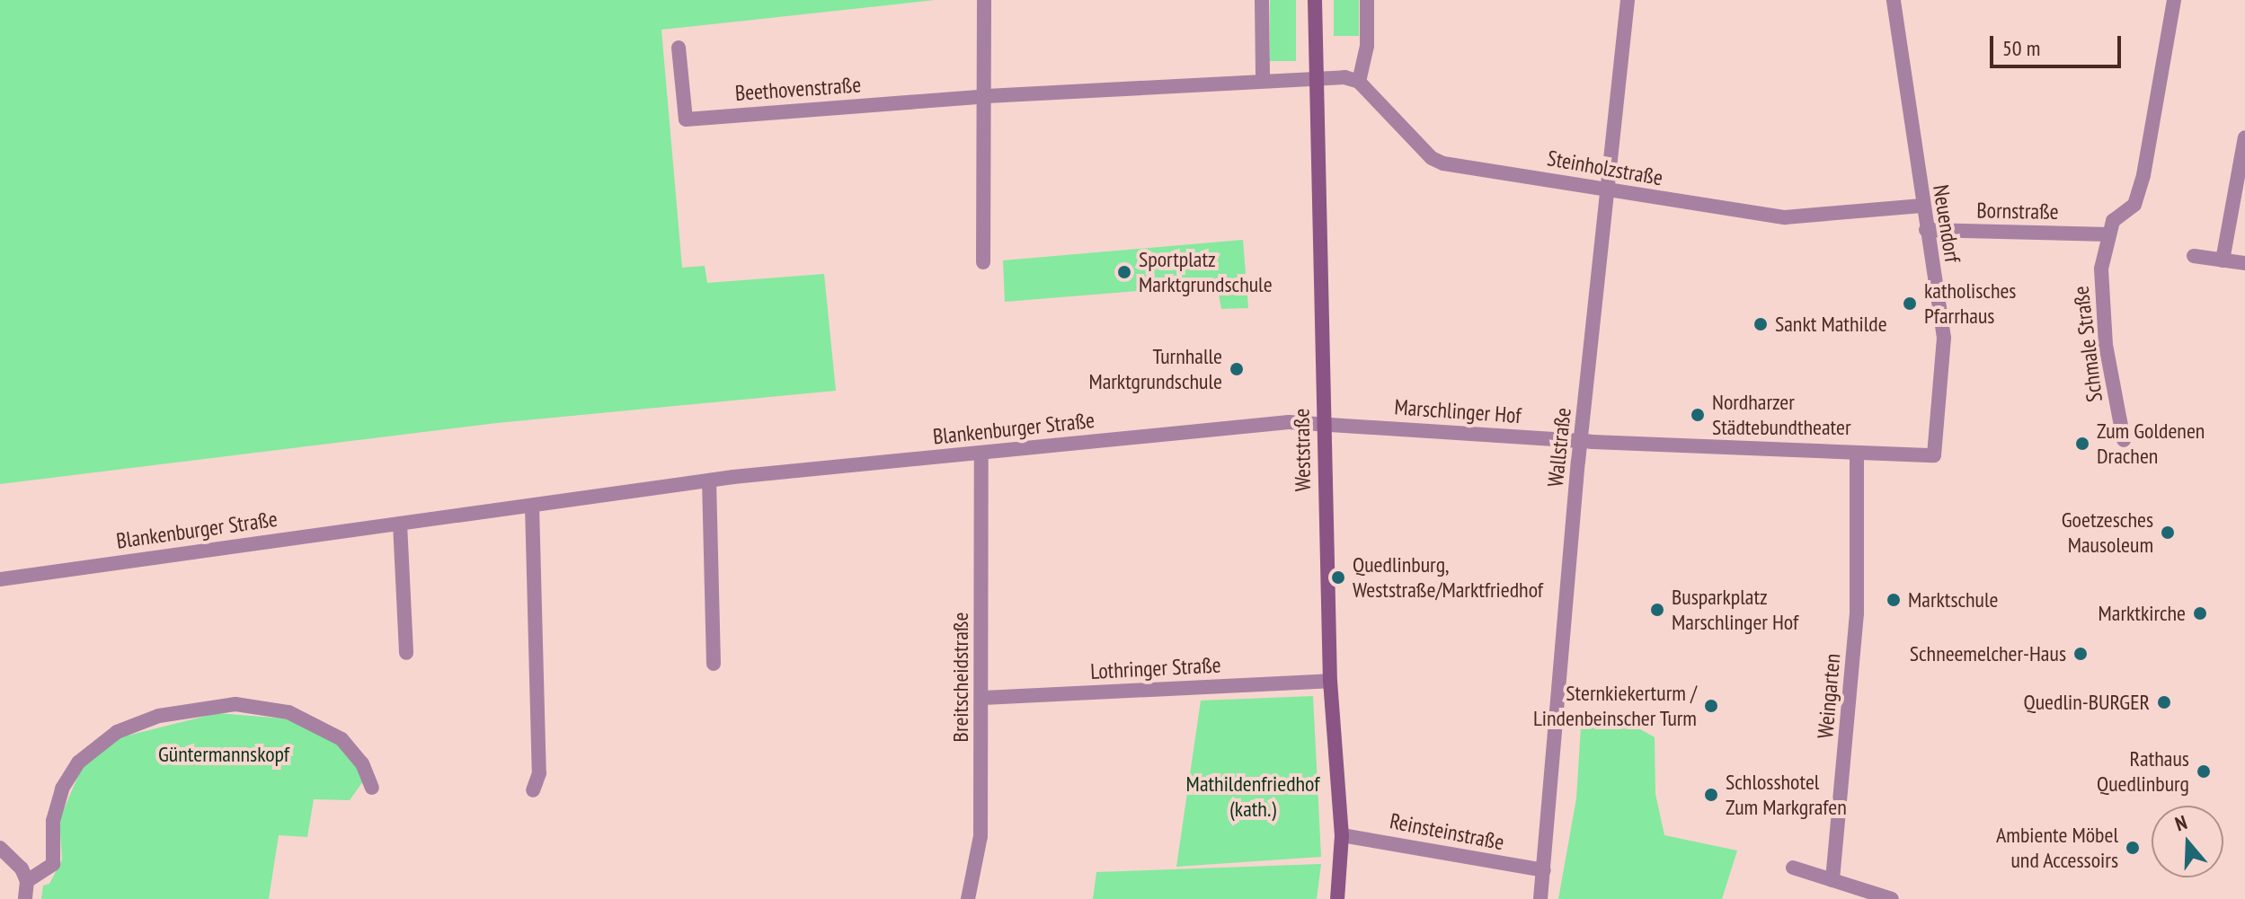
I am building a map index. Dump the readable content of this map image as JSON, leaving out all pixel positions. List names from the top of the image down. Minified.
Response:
{"streets":{"main road":["Weststraße"],"street":["Beethovenstraße","Steinholzstraße","Bornstraße","Neuendorf","Schmale Straße","Marschlinger Hof","Blankenburger Straße","Wallstraße","Lothringer Straße","Breitscheidstraße","Weingarten","Reinsteinstraße"]},"crossings":[["Beethovenstraße","Weststraße"],["Steinholzstraße","Neuendorf"],["Steinholzstraße","Wallstraße"],["Bornstraße","Neuendorf"],["Bornstraße","Schmale Straße"],["Neuendorf","Marschlinger Hof"],["Marschlinger Hof","Blankenburger Straße"],["Marschlinger Hof","Wallstraße"],["Marschlinger Hof","Weststraße"],["Marschlinger Hof","Weingarten"],["Blankenburger Straße","Weststraße"],["Blankenburger Straße","Breitscheidstraße"],["Wallstraße","Reinsteinstraße"],["Weststraße","Lothringer Straße"],["Weststraße","Reinsteinstraße"],["Lothringer Straße","Breitscheidstraße"]],"parks":["Güntermannskopf","Mathildenfriedhof (kath.)"],"places":["Sportplatz Marktgrundschule","katholisches Pfarrhaus","Sankt Mathilde","Turnhalle Marktgrundschule","Nordharzer Städtebundtheater","Zum Goldenen Drachen","Goetzesches Mausoleum","Quedlinburg, Weststraße/Marktfriedhof","Marktschule","Busparkplatz Marschlinger Hof","Marktkirche","Schneemelcher-Haus","Quedlin-BURGER","Sternkiekerturm / Lindenbeinscher Turm","Rathaus Quedlinburg","Schlosshotel Zum Markgrafen","Ambiente Möbel und Accessoirs"],"scale_bar":"50 m","north":"top"}
